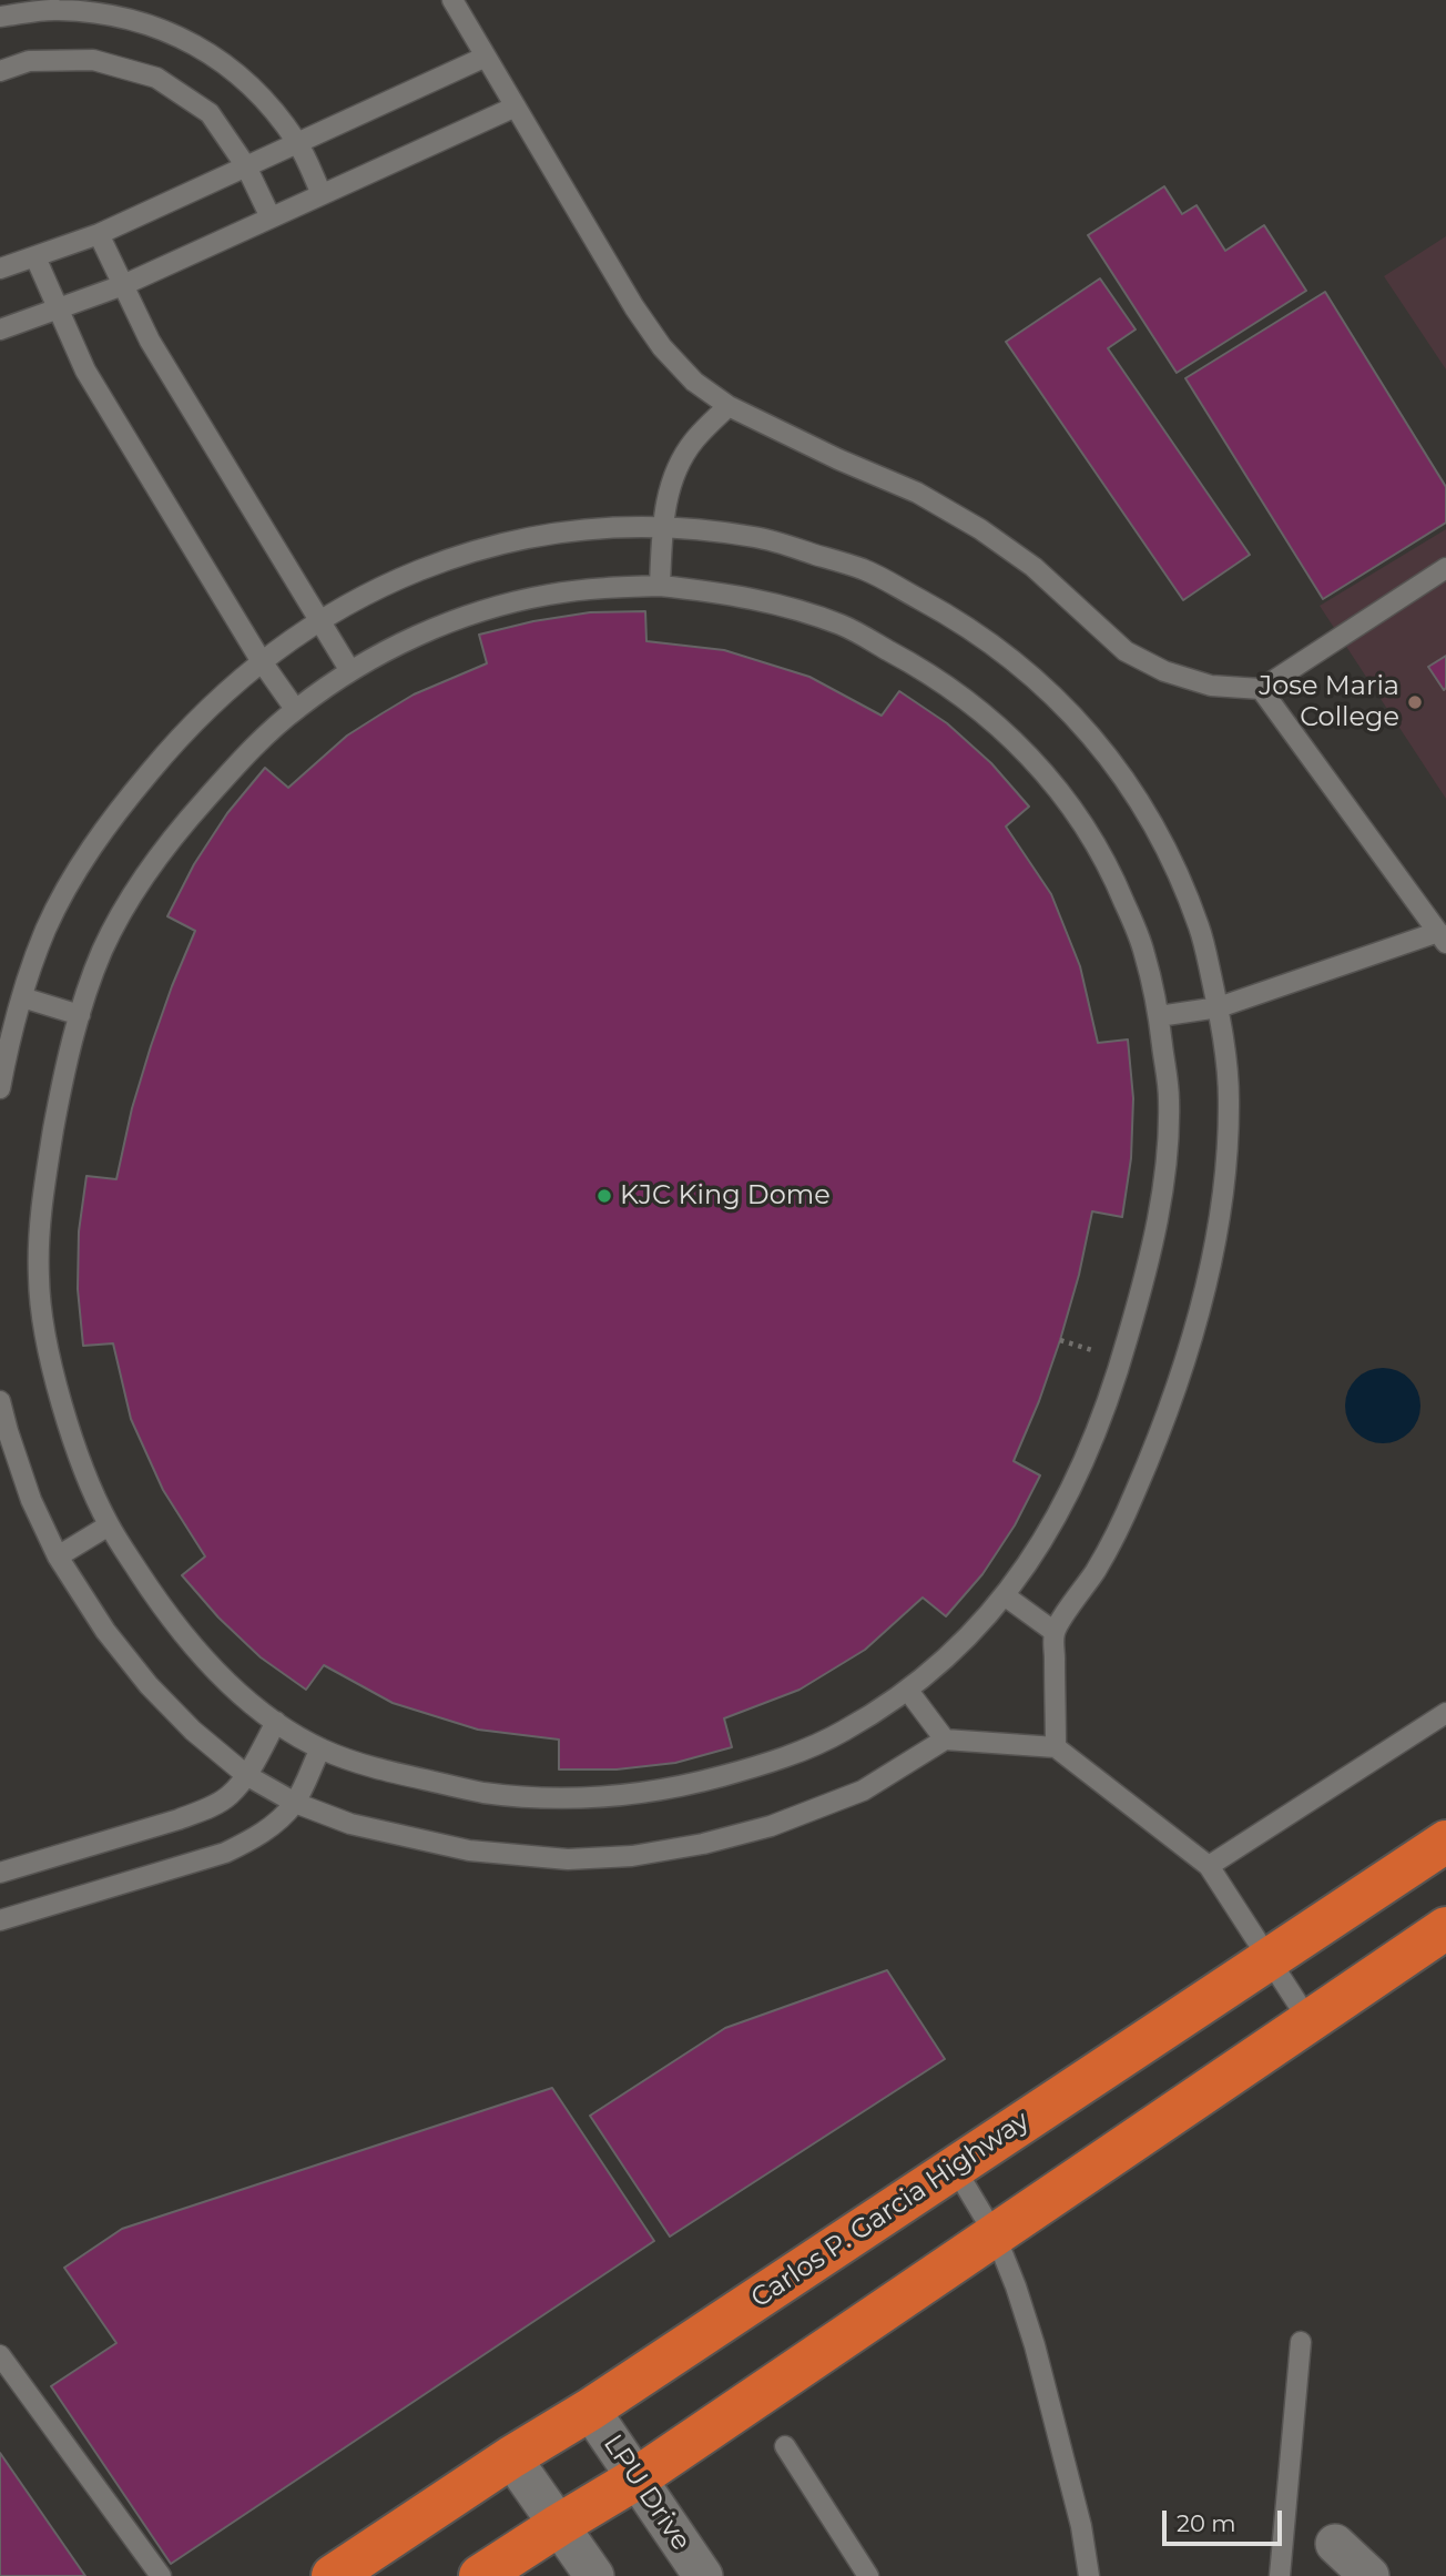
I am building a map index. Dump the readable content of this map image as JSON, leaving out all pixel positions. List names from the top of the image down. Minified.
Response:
{"streets":{"highway":["Carlos P. Garcia Highway"],"street":["LPU Drive"]},"crossings":[["Carlos P. Garcia Highway","LPU Drive"]],"places":["Jose Maria College","KJC King Dome"],"scale_bar":"20 m"}
